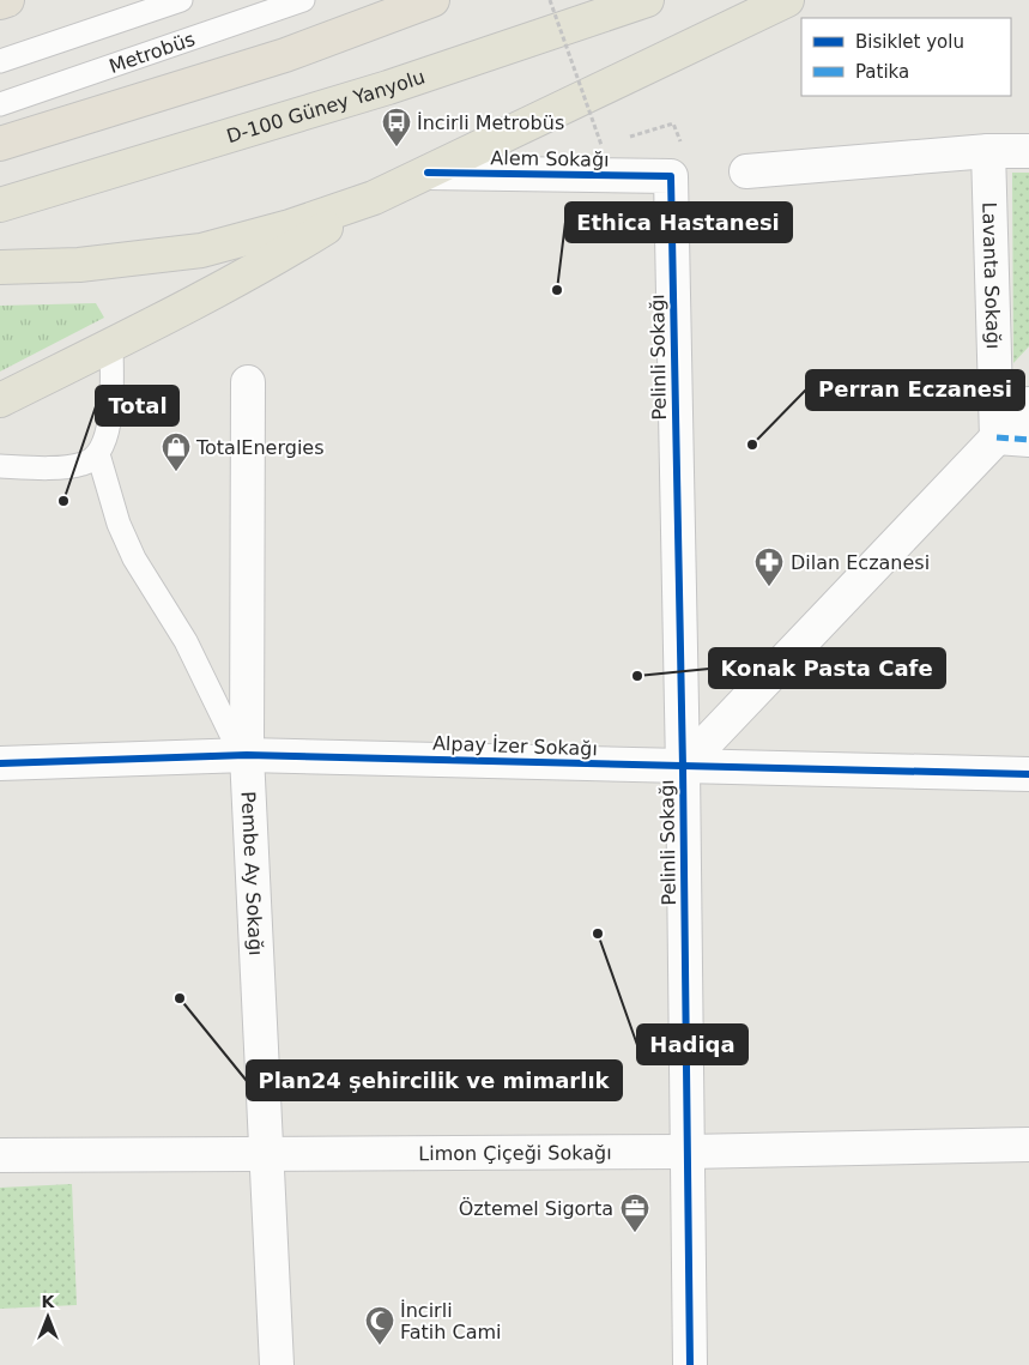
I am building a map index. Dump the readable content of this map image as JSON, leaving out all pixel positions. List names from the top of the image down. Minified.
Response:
{"streets":{"main road":["D-100 Güney Yanyolu"],"street":["Alem Sokağı","Lavanta Sokağı","Pelinli Sokağı","Alpay İzer Sokağı","Pembe Ay Sokağı","Limon Çiçeği Sokağı"],"lane":["Metrobüs"]},"crossings":[["Alem Sokağı","Pelinli Sokağı"],["Pelinli Sokağı","Alpay İzer Sokağı"],["Pelinli Sokağı","Limon Çiçeği Sokağı"],["Alpay İzer Sokağı","Pembe Ay Sokağı"],["Pembe Ay Sokağı","Limon Çiçeği Sokağı"]],"places":{"bus stop":["İncirli Metrobüs"],"other":["Ethica Hastanesi","Perran Eczanesi","Total","Konak Pasta Cafe","Hadiqa","Plan24 şehircilik ve mimarlık"],"shop":["TotalEnergies"],"pharmacy":["Dilan Eczanesi"],"office":["Öztemel Sigorta"],"mosque":["İncirli Fatih Cami"]},"legend":["Bisiklet yolu","Patika"],"north":"top"}
